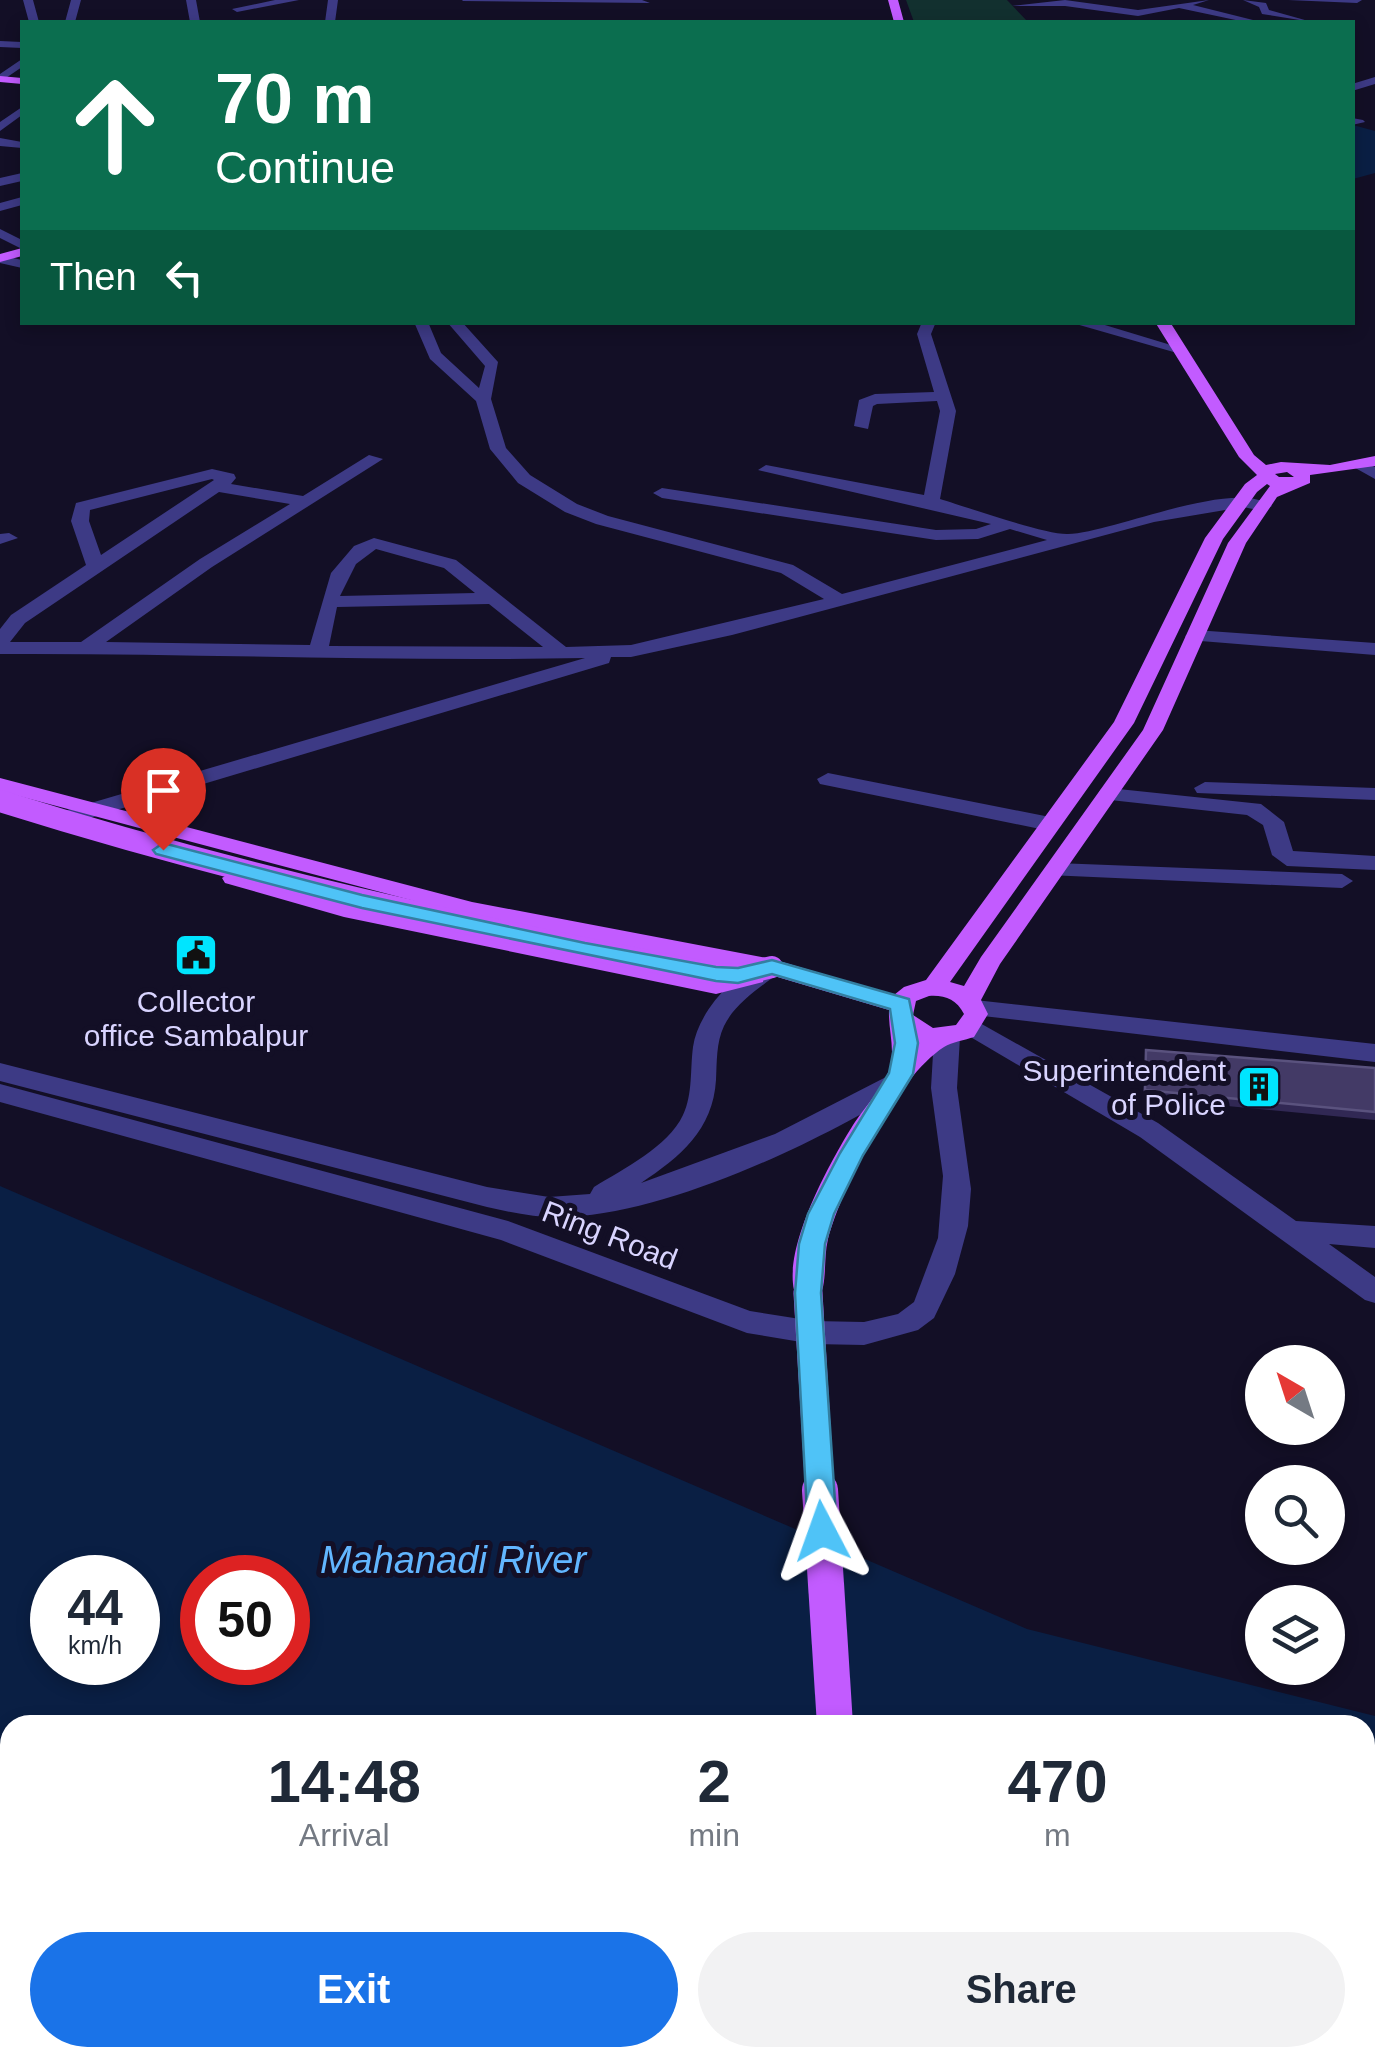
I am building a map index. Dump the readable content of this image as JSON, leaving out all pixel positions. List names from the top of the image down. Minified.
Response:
{"streets":{"street":["Ring Road"]},"water":["Mahanadi River"],"places":{"public building":["Collector office Sambalpur"],"building":["Superintendent of Police"]},"north":"top left","page":{"turn":["70 m","Continue"],"then":"Then","speed":"44 km/h","limit":"50","eta":["14:48","Arrival","2","min","470","m"],"buttons":["Exit","Share"]}}
